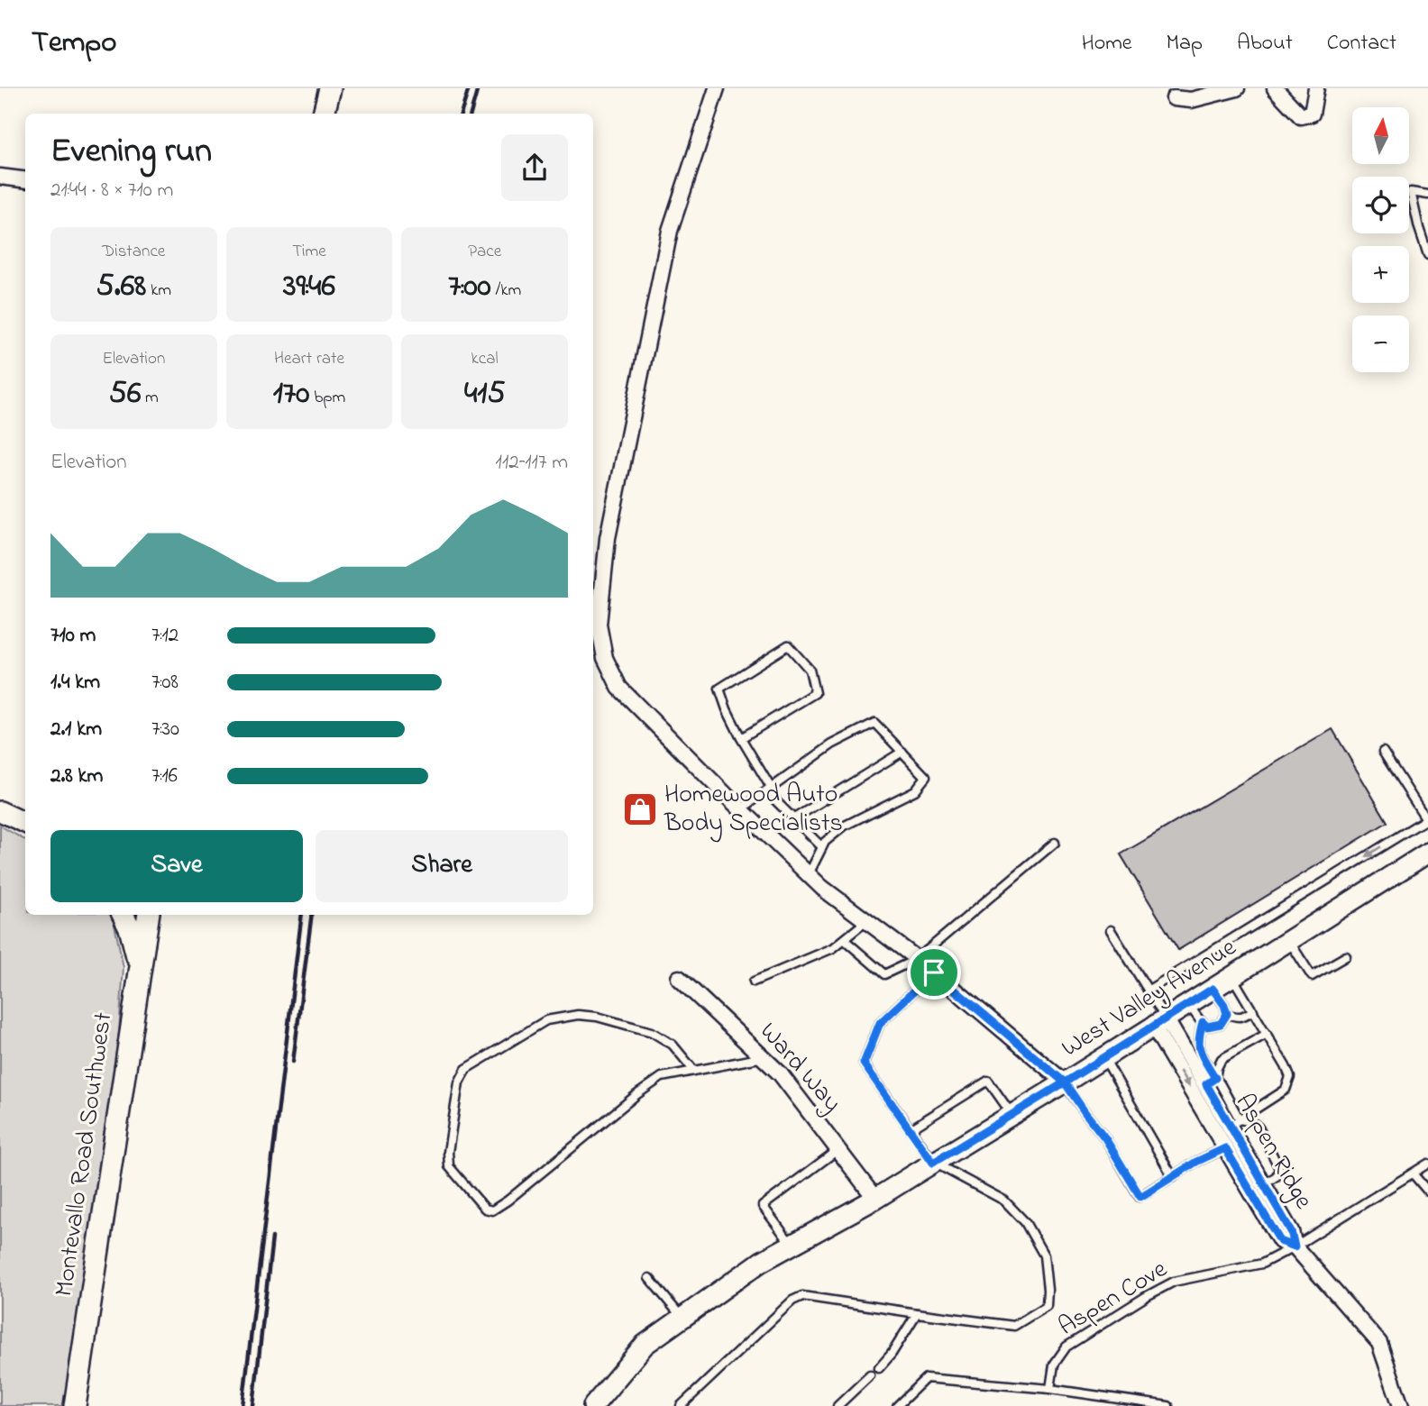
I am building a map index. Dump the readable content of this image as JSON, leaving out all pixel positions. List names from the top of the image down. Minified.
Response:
{"streets":{"main road":["Montevallo Road Southwest"],"street":["West Valley Avenue","Ward Way","Aspen Ridge"],"lane":["Aspen Cove"]},"crossings":[["West Valley Avenue","Ward Way"],["West Valley Avenue","Aspen Ridge"],["Aspen Ridge","Aspen Cove"]],"places":{"shop":["Homewood Auto Body Specialists"]},"north":"top","page":{"header":"Tempo","nav":["Home","Map","About","Contact"],"map_buttons":["+","−"],"heading":["Evening run","21:44 · 8 × 710 m"],"stats":[["Distance","5.68 km"],["Time","39:46"],["Pace","7:00 /km"],["Elevation","56 m"],["Heart rate","170 bpm"],["kcal","415"]],"chart":["Elevation","112–117 m"],"list":[{"name":"710 m","note":"7:12"},{"name":"1.4 km","note":"7:08"},{"name":"2.1 km","note":"7:30"},{"name":"2.8 km","note":"7:16"}],"buttons":["Save","Share"]}}
